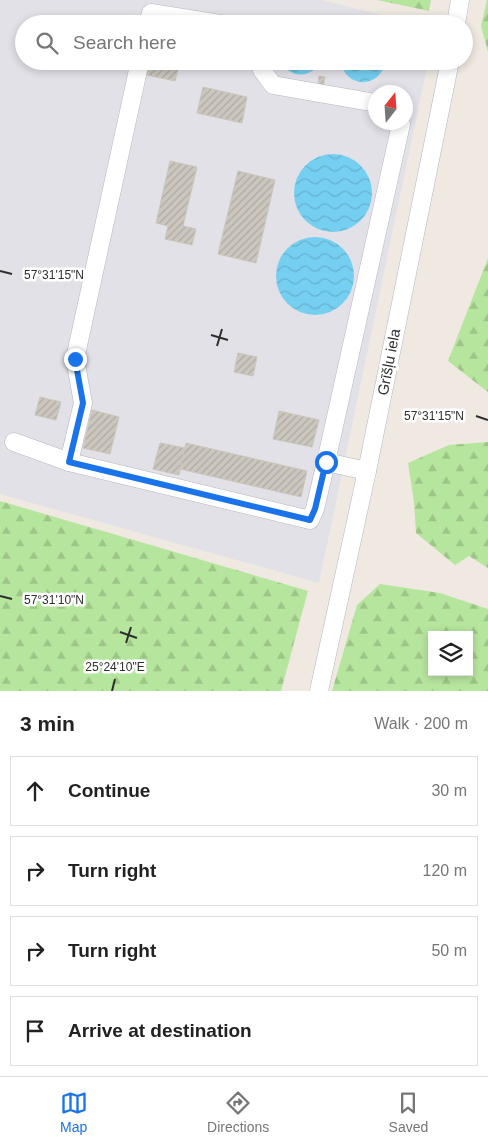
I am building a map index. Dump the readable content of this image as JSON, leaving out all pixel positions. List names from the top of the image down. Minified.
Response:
{"streets":{"street":["Grīšļu iela"]},"north":"top","page":{"search":"Search here","heading":["3 min","Walk · 200 m"],"list":[["Continue","30 m"],["Turn right","120 m"],["Turn right","50 m"],"Arrive at destination"],"nav":["Map","Directions","Saved"]},"coordinates":["57°31'15\"N","57°31'10\"N","25°24'10\"E"]}
